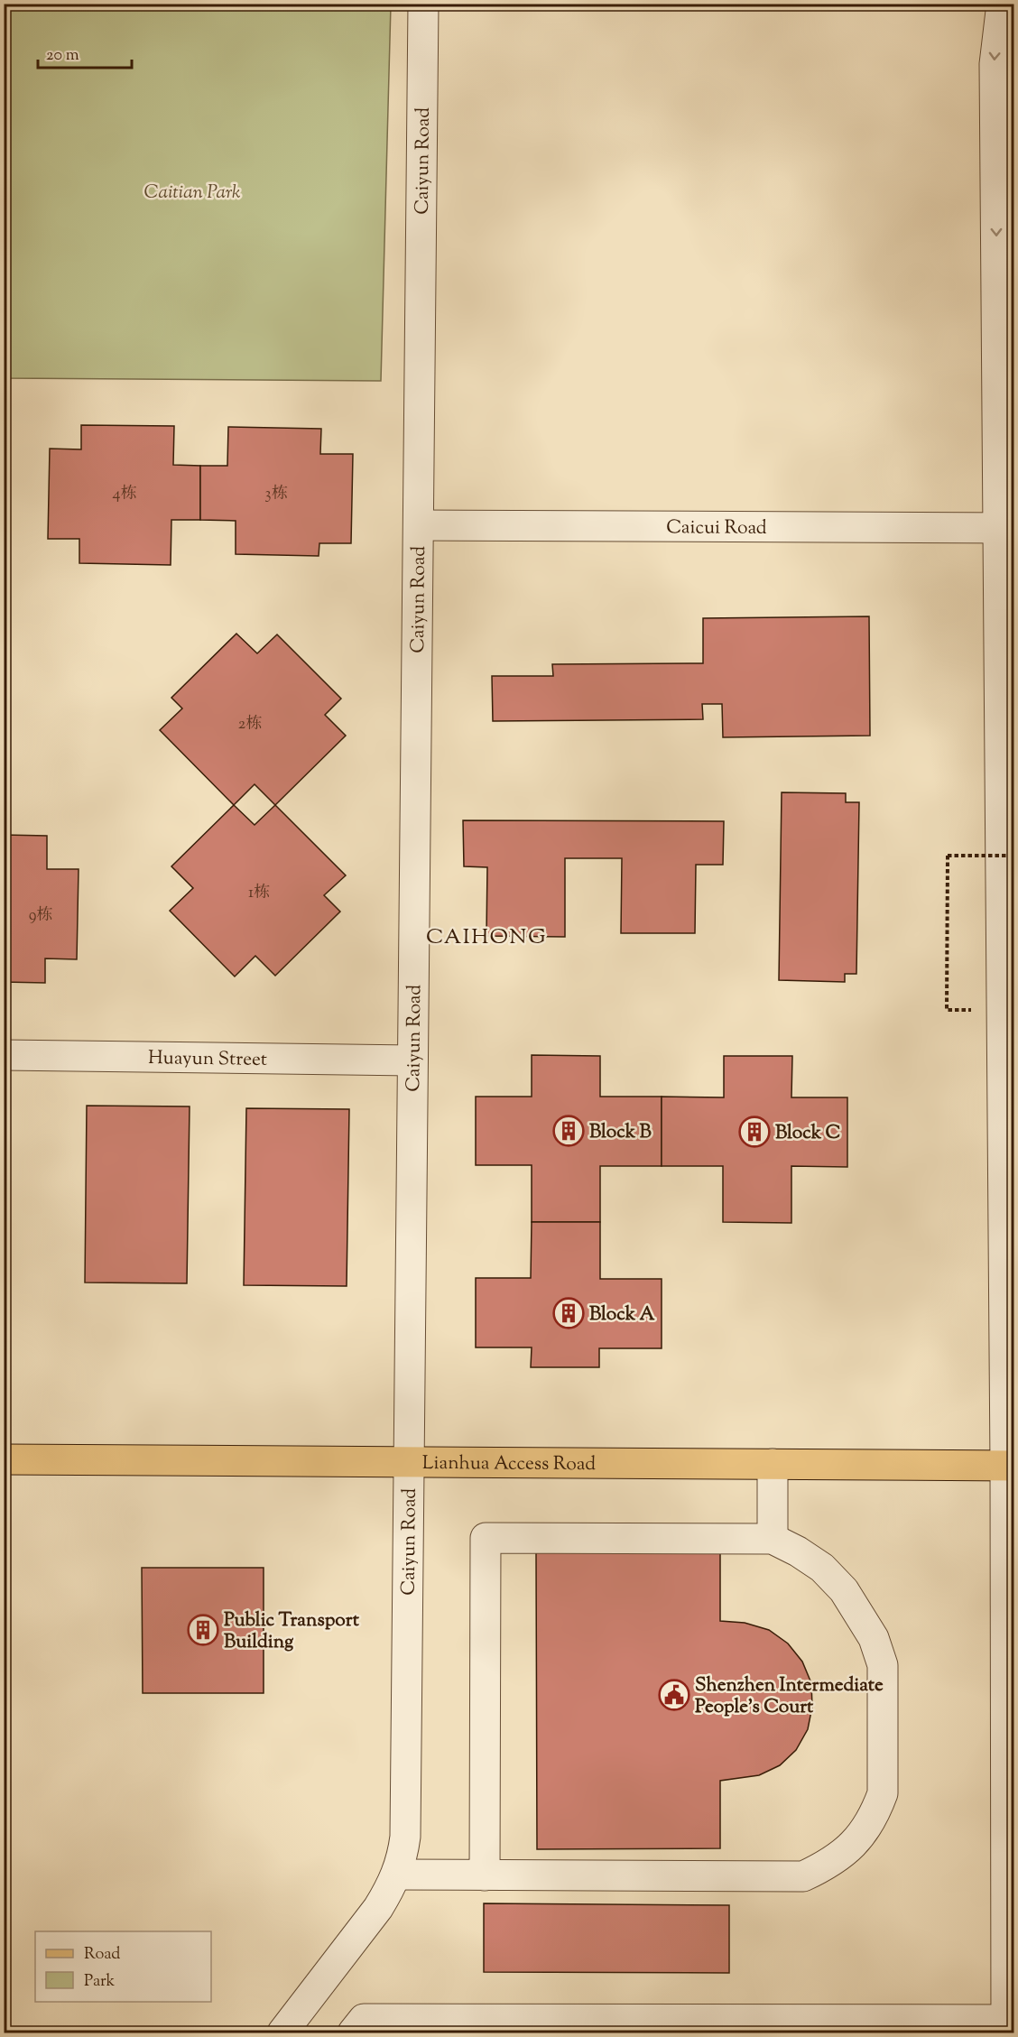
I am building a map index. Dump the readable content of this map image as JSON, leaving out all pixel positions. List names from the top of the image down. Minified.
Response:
{"streets":{"main road":["Lianhua Access Road"],"street":["Caiyun Road","Caicui Road","Huayun Street"]},"crossings":[["Caiyun Road","Caicui Road"],["Caiyun Road","Huayun Street"],["Caiyun Road","Lianhua Access Road"]],"districts":["CAIHONG"],"parks":["Caitian Park"],"places":{"building":["Block B","Block C","Block A","Public Transport Building"],"public building":["Shenzhen Intermediate People's Court"]},"house_numbers":["4栋","3栋","2栋","1栋","9栋"],"legend":["Road","Park"],"scale_bar":"20 m"}
